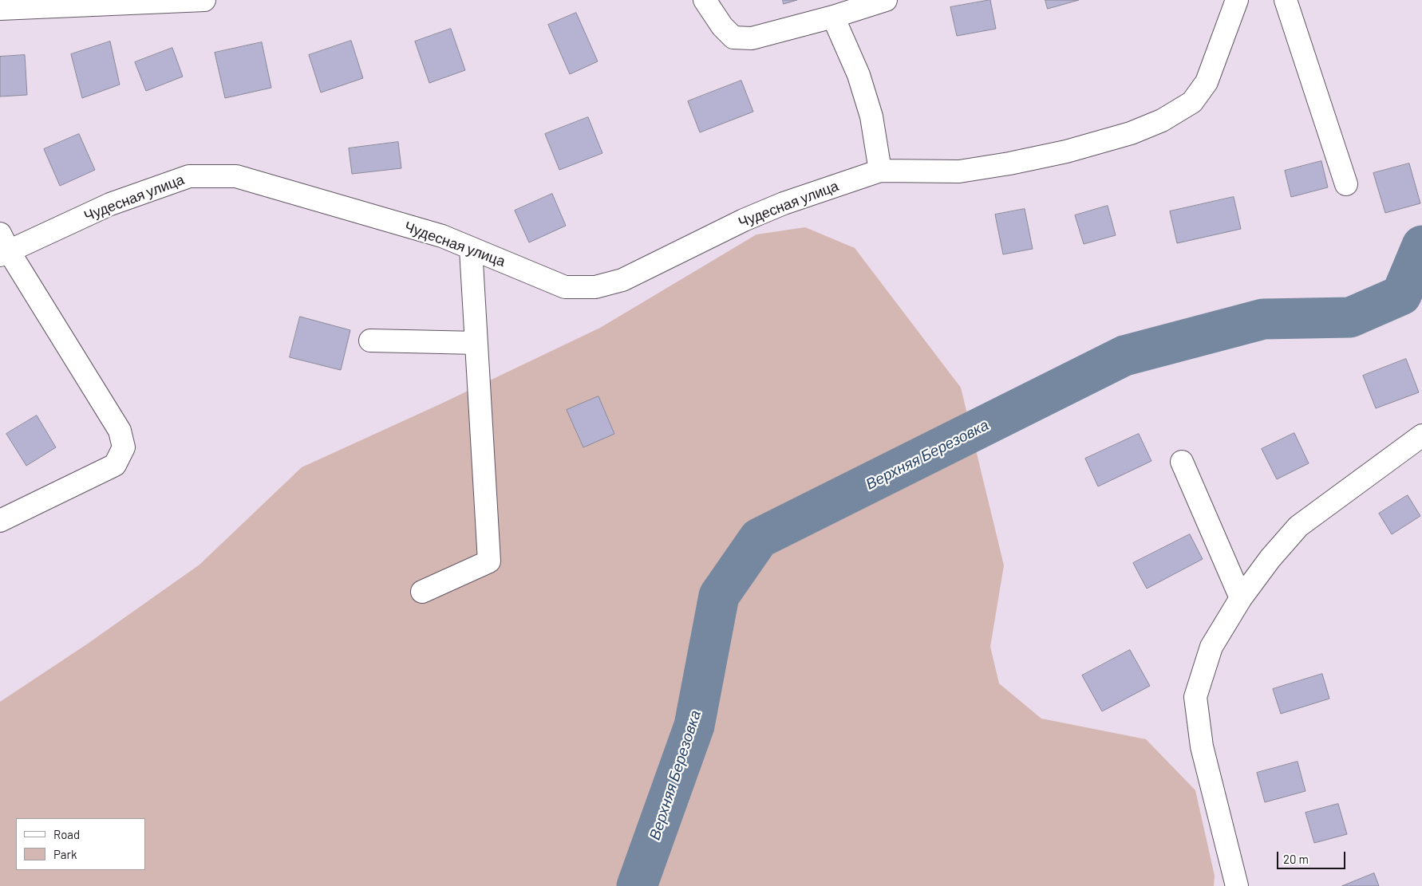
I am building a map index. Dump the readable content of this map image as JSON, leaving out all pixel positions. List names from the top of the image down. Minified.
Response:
{"streets":{"street":["Чудесная улица"]},"water":["Верхняя Березовка"],"legend":["Road","Park"],"scale_bar":"20 m"}
